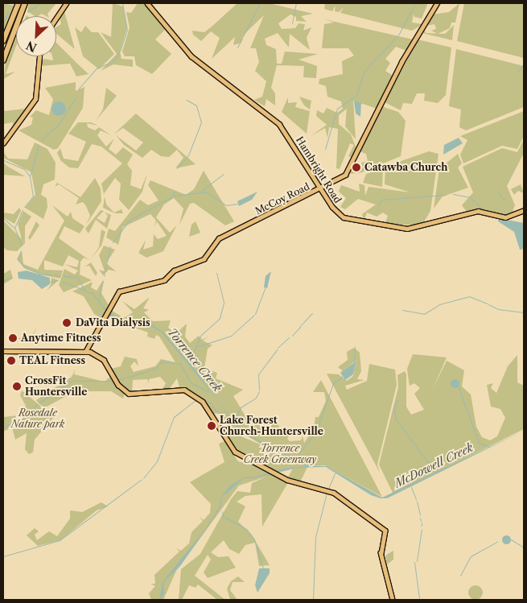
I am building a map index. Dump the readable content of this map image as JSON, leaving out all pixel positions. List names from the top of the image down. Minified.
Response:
{"streets":{"main road":["Hambright Road","McCoy Road"]},"crossings":[["Hambright Road","McCoy Road"]],"water":["Torrence Creek","McDowell Creek"],"parks":["Rosedale Nature park","Torrence Creek Greenway"],"places":["Catawba Church","DaVita Dialysis","Anytime Fitness","TEAL Fitness","CrossFit Huntersville","Lake Forest Church-Huntersville"],"north":"bottom left"}
